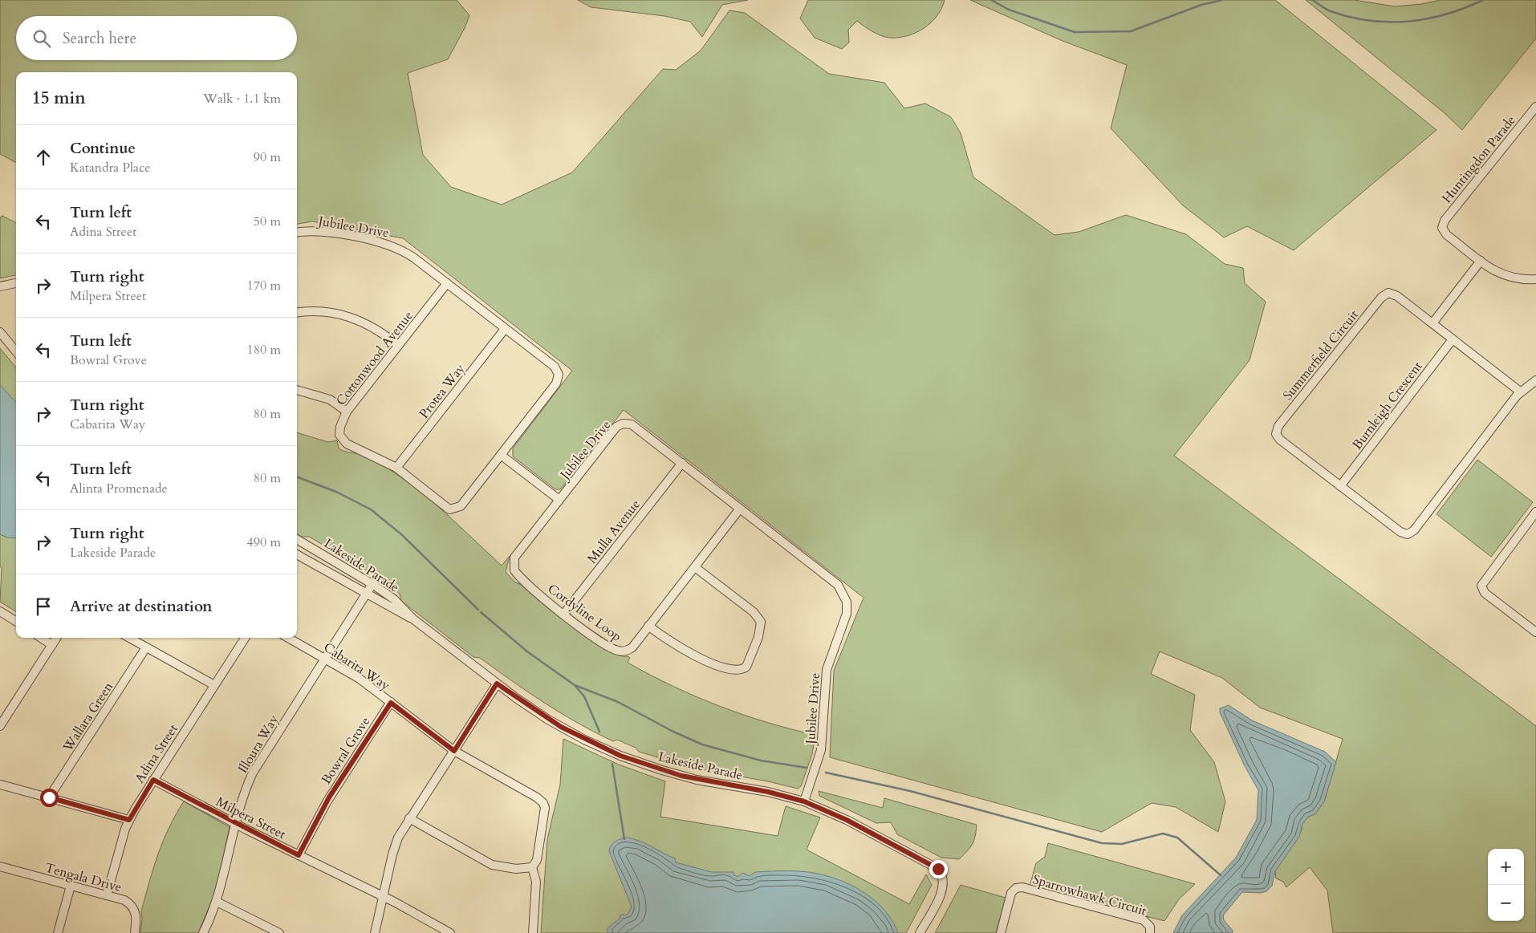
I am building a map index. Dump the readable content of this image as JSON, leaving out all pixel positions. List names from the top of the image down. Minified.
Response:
{"streets":{"street":["Huntingdon Parade","Jubilee Drive","Summerfield Circuit","Cottonwood Avenue","Protea Way","Burnleigh Crescent","Mulla Avenue","Lakeside Parade","Cordyline Loop","Cabarita Way","Wallara Green","Illoura Way","Bowral Grove","Adina Street","Milpera Street","Tengala Drive","Sparrowhawk Circuit"]},"crossings":[["Jubilee Drive","Cottonwood Avenue"],["Jubilee Drive","Protea Way"],["Jubilee Drive","Mulla Avenue"],["Jubilee Drive","Lakeside Parade"],["Jubilee Drive","Cordyline Loop"],["Summerfield Circuit","Burnleigh Crescent"],["Cottonwood Avenue","Protea Way"],["Mulla Avenue","Cordyline Loop"],["Lakeside Parade","Illoura Way"],["Cabarita Way","Illoura Way"],["Cabarita Way","Bowral Grove"],["Illoura Way","Milpera Street"],["Bowral Grove","Milpera Street"],["Adina Street","Milpera Street"],["Adina Street","Tengala Drive"]],"page":{"search":"Search here","heading":["15 min","Walk · 1.1 km"],"list":[["Continue","Katandra Place","90 m"],["Turn left","Adina Street","50 m"],["Turn right","Milpera Street","170 m"],["Turn left","Bowral Grove","180 m"],["Turn right","Cabarita Way","80 m"],["Turn left","Alinta Promenade","80 m"],["Turn right","Lakeside Parade","490 m"],"Arrive at destination"],"map_buttons":["+","−"]}}
